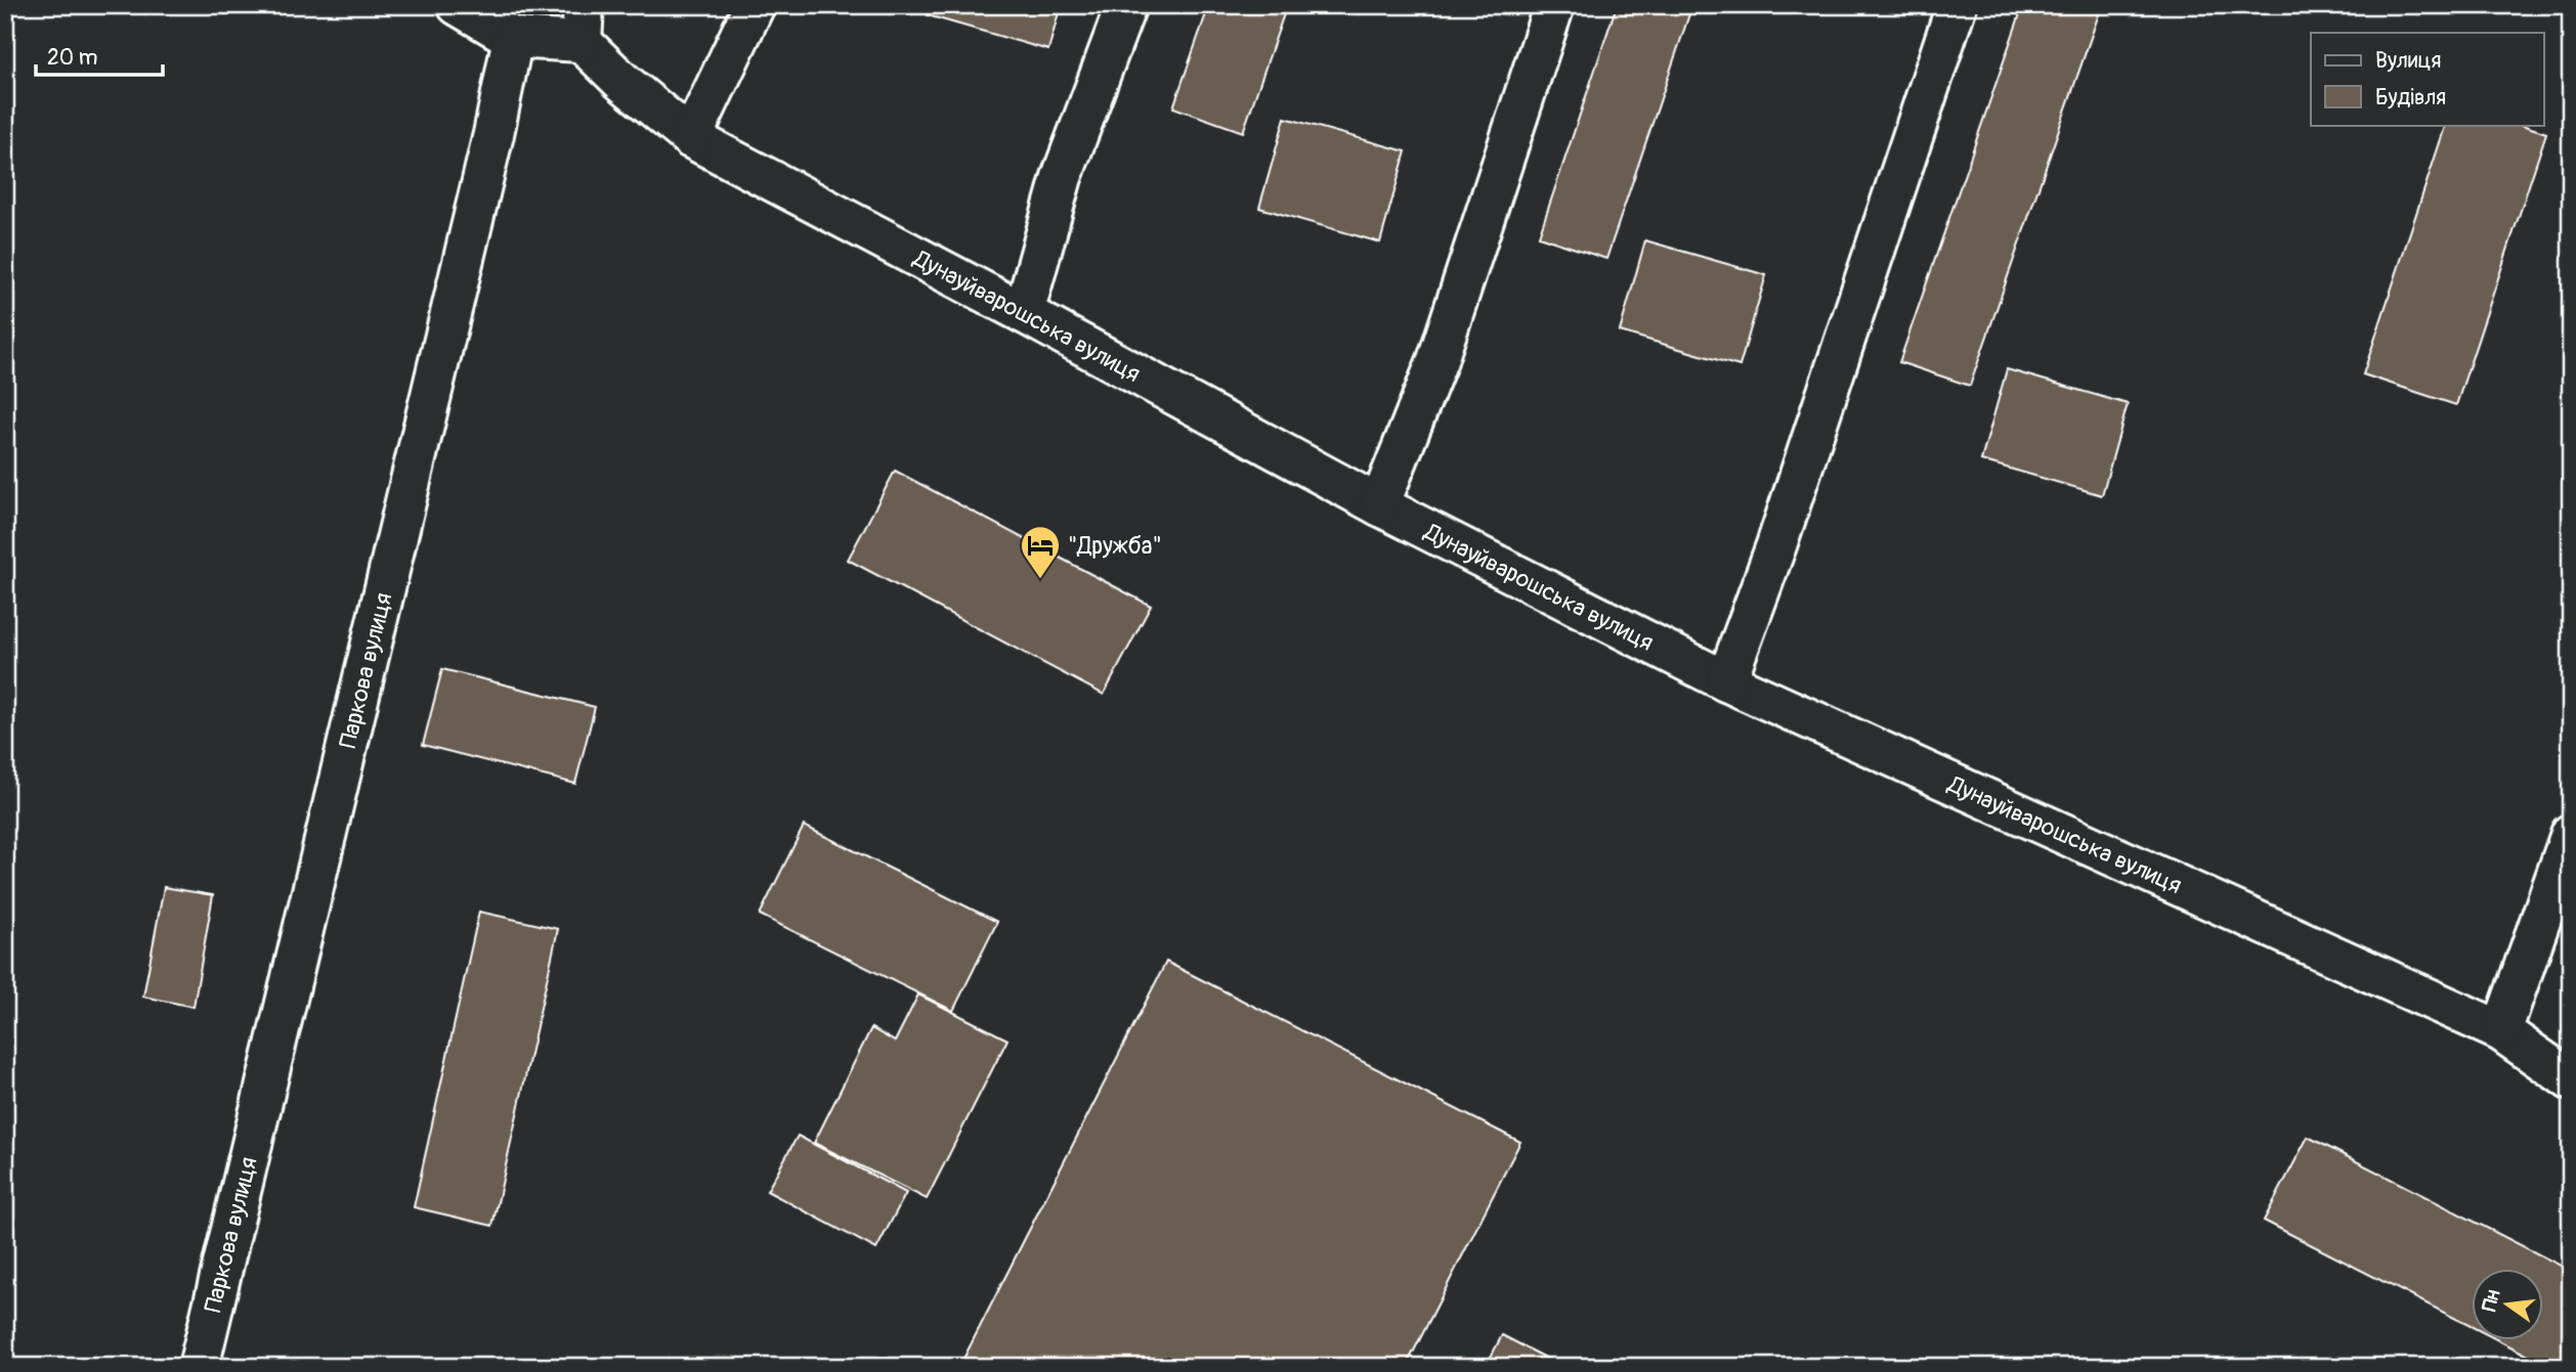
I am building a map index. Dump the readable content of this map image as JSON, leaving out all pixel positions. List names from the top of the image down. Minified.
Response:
{"streets":{"street":["Дунауйварошська вулиця","Паркова вулиця"]},"places":{"hotel":["\"Дружба\""]},"legend":["Вулиця","Будівля"],"scale_bar":"20 m","north":"left"}
